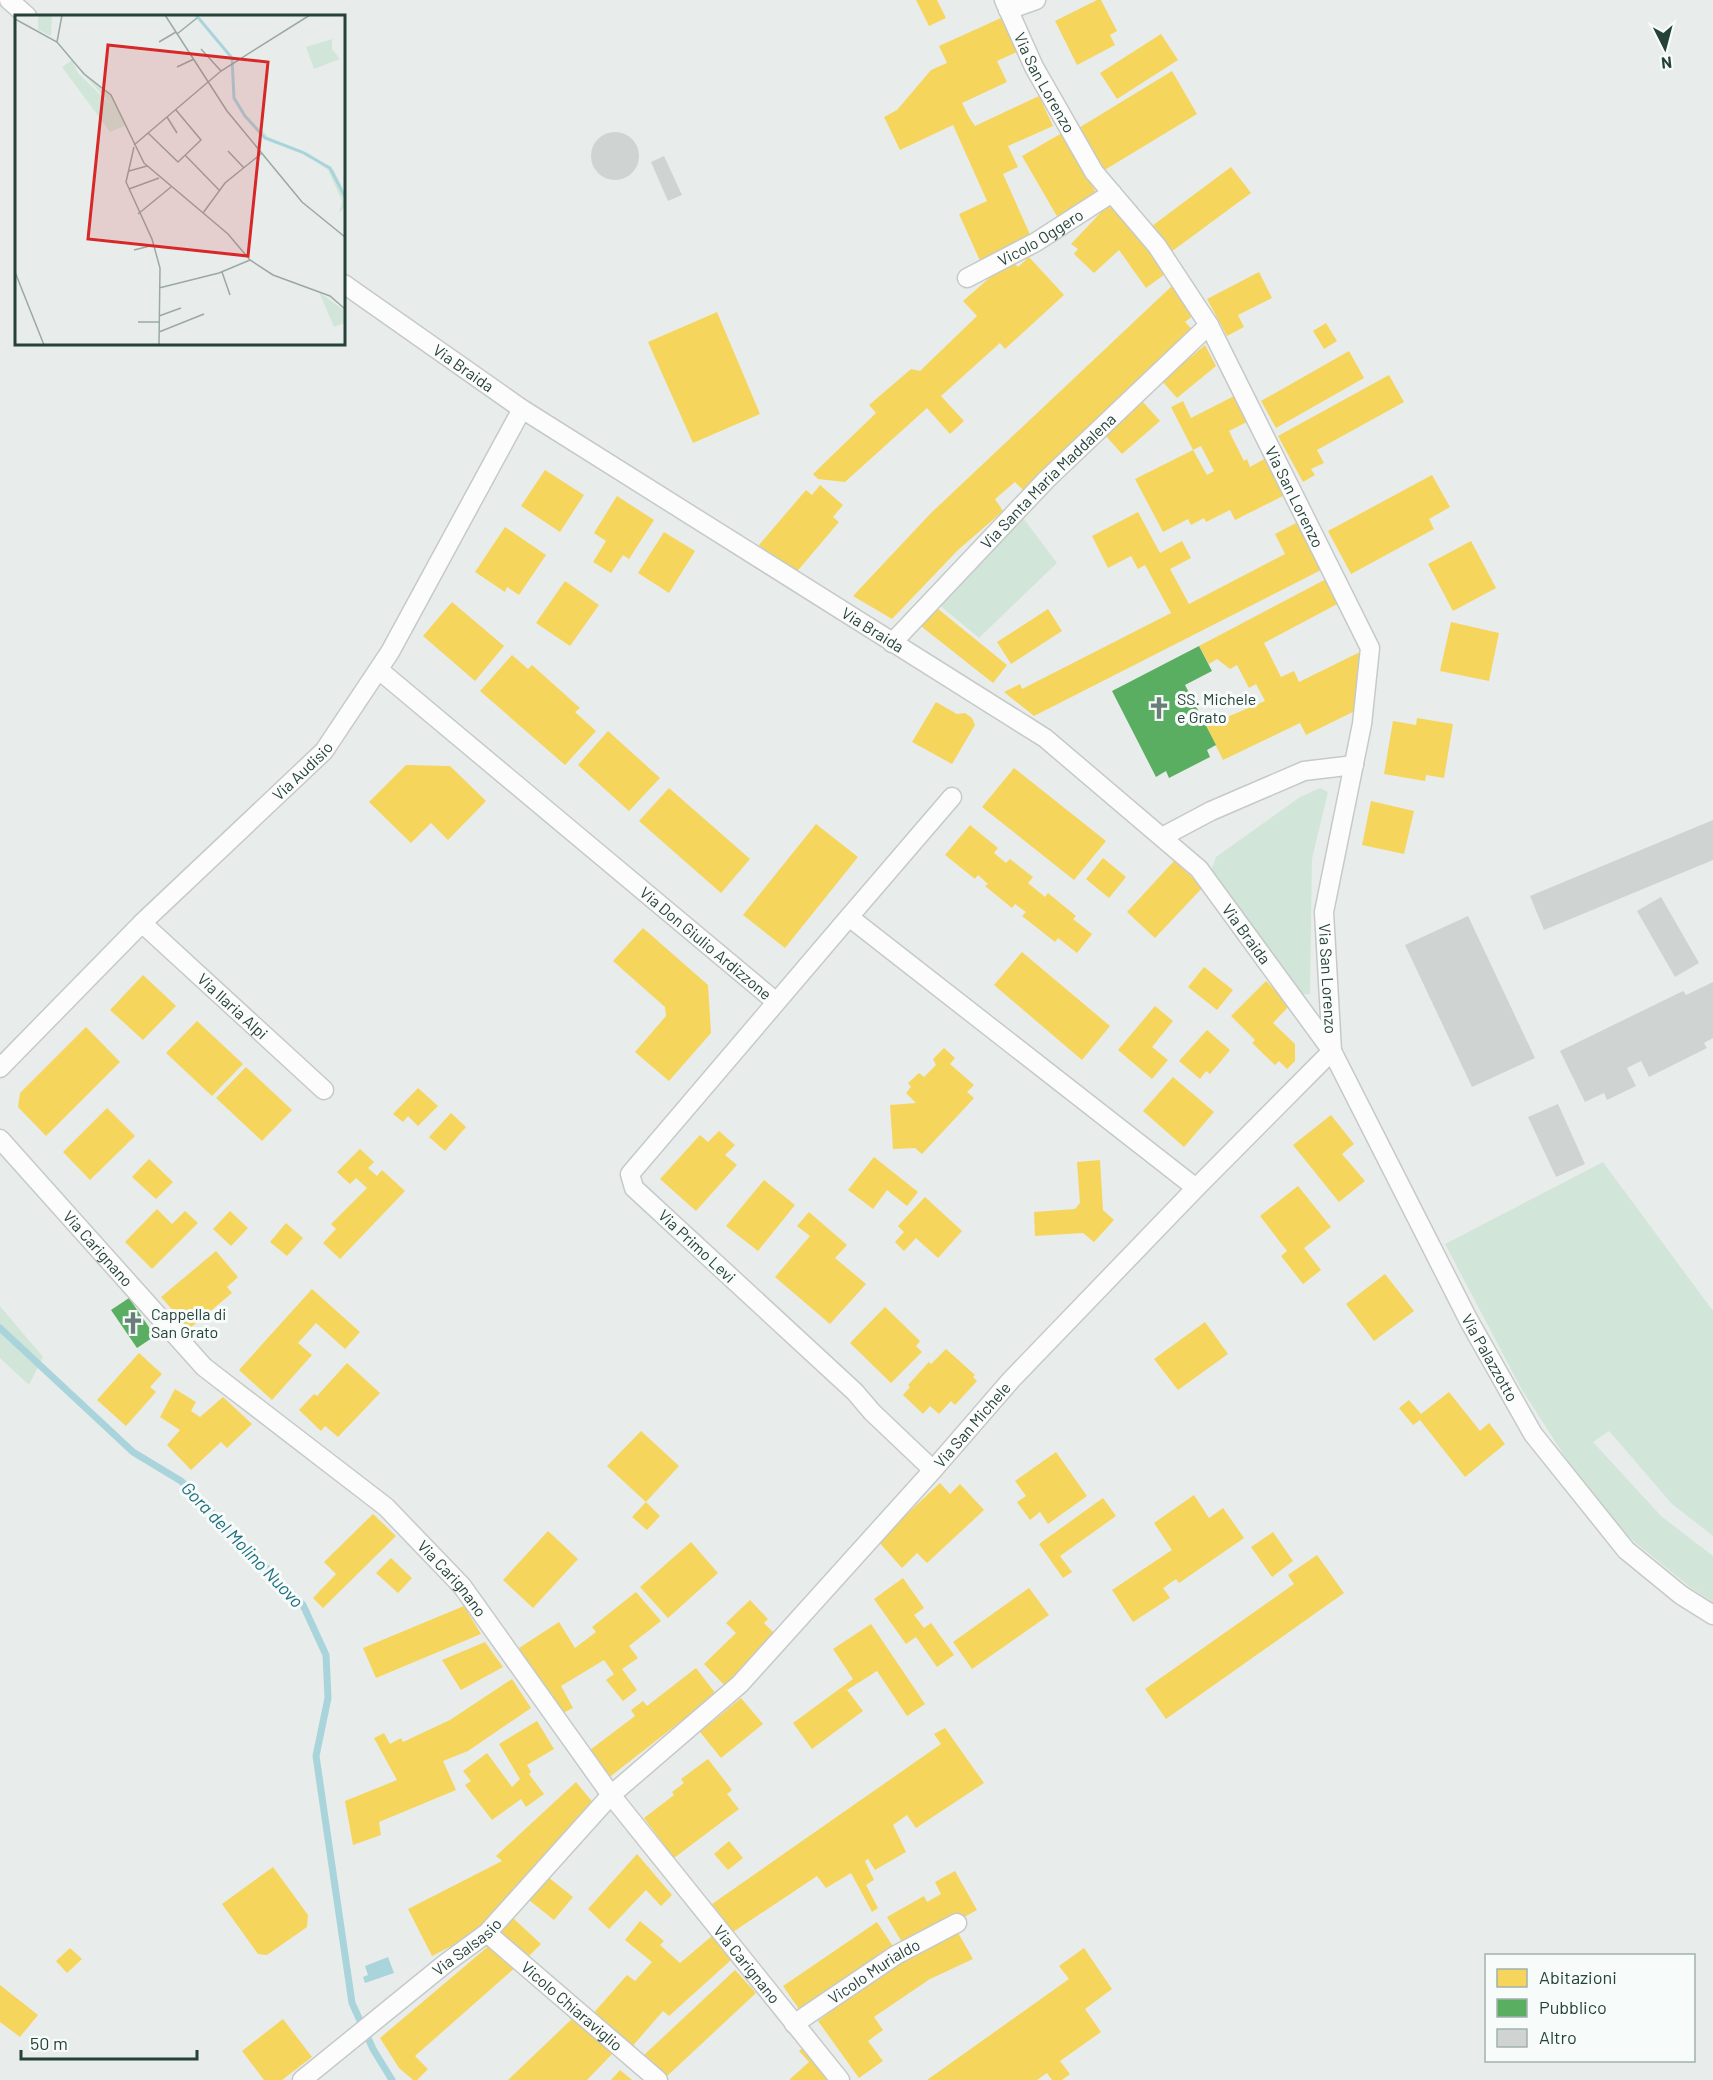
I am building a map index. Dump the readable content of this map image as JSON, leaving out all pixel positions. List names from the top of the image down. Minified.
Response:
{"streets":{"street":["Via San Lorenzo","Vicolo Oggero","Via Braida","Via Santa Maria Maddalena","Via Audisio","Via Don Giulio Ardizzone","Via Ilaria Alpi","Via Primo Levi","Via Carignano","Via Palazzotto","Via San Michele","Via Salsasio","Vicolo Murialdo","Vicolo Chiaraviglio"]},"crossings":[["Via San Lorenzo","Vicolo Oggero"],["Via San Lorenzo","Via Braida"],["Via San Lorenzo","Via Santa Maria Maddalena"],["Via San Lorenzo","Via Palazzotto"],["Via San Lorenzo","Via San Michele"],["Via Braida","Via Santa Maria Maddalena"],["Via Braida","Via Audisio"],["Via Braida","Via Palazzotto"],["Via Braida","Via San Michele"],["Via Audisio","Via Don Giulio Ardizzone"],["Via Audisio","Via Ilaria Alpi"],["Via Don Giulio Ardizzone","Via Primo Levi"],["Via Primo Levi","Via San Michele"],["Via Carignano","Via San Michele"],["Via Carignano","Via Salsasio"],["Via Carignano","Vicolo Murialdo"],["Via Palazzotto","Via San Michele"],["Via San Michele","Via Salsasio"],["Via Salsasio","Vicolo Chiaraviglio"]],"water":["Gora del Molino Nuovo"],"places":{"church":["SS. Michele e Grato","Cappella di San Grato"]},"legend":["Abitazioni","Pubblico","Altro"],"scale_bar":"50 m","north":"bottom"}
